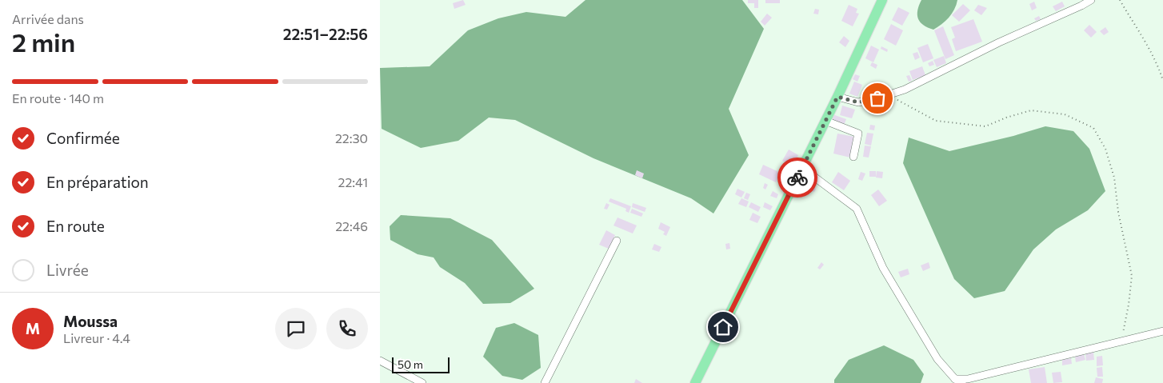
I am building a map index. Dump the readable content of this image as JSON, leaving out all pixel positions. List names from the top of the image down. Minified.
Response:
{"scale_bar":"50 m","page":{"heading":["2 min","Arrivée dans","22:51–22:56"],"panel":["Moussa","Livreur · 4.4"],"bar":"En route · 140 m","list":[["Confirmée","22:30"],["En préparation","22:41"],["En route","22:46"],"Livrée"],"round":"M","scale":"50 m"}}
